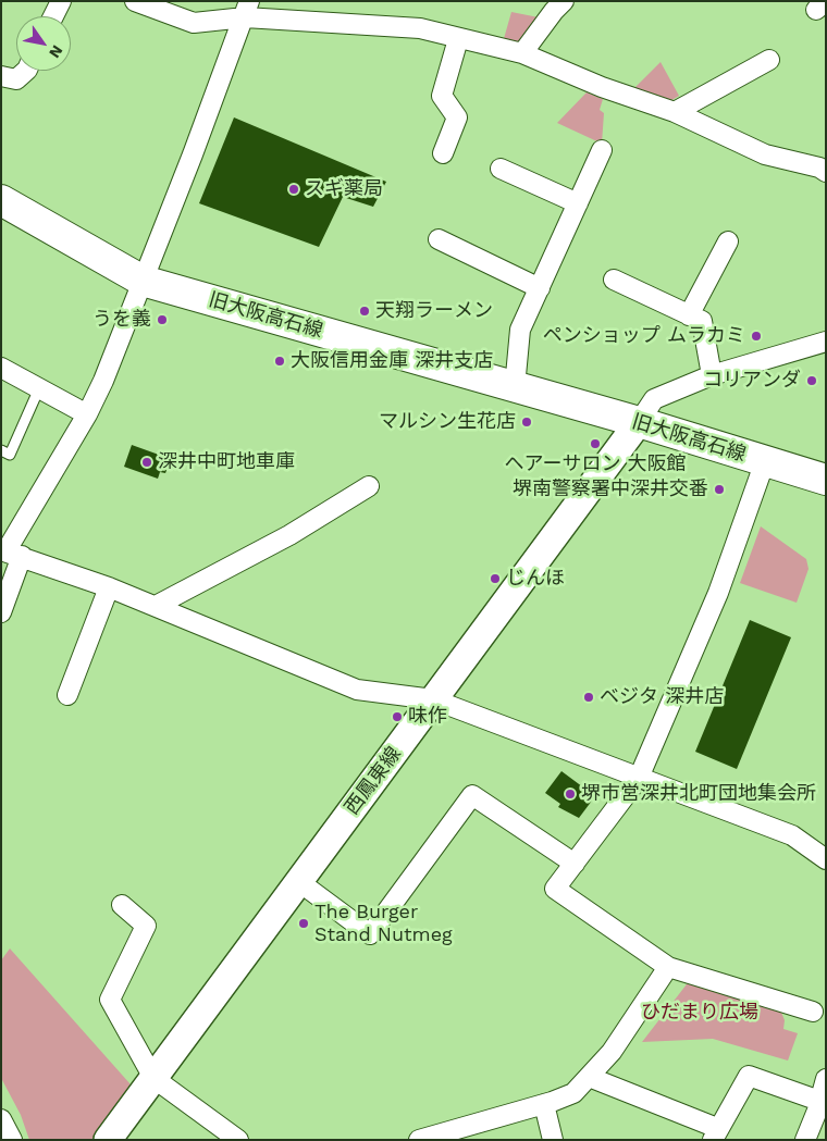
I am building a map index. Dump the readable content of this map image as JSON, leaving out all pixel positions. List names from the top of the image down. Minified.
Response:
{"streets":{"main road":["旧大阪高石線","西鳳東線"]},"crossings":[["旧大阪高石線","西鳳東線"]],"parks":["ひだまり広場"],"places":["スギ薬局","天翔ラーメン","うを義","ペンショップ ムラカミ","大阪信用金庫 深井支店","コリアンダ","マルシン生花店","ヘアーサロン 大阪館","深井中町地車庫","堺南警察署中深井交番","じんほ","ベジタ 深井店","味作","堺市営深井北町団地集会所","The Burger Stand Nutmeg"],"north":"bottom right"}
